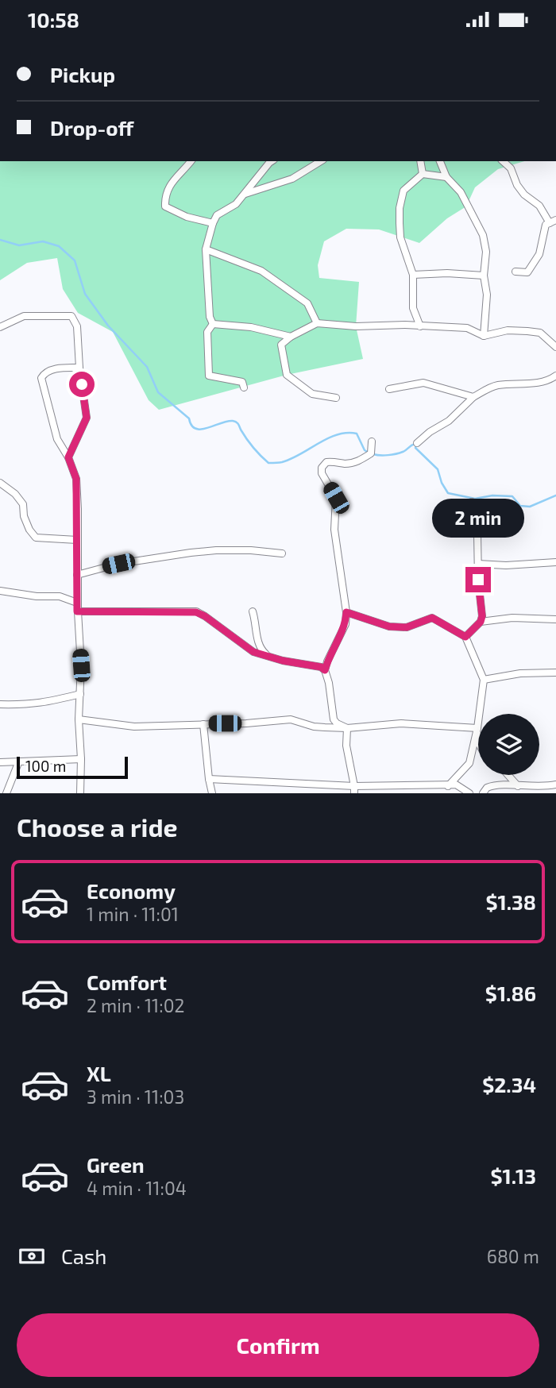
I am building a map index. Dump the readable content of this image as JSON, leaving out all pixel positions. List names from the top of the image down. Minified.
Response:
{"scale_bar":"100 m","page":{"status":"10:58","banner":["Pickup","Drop-off"],"bubble":"2 min","scale":"100 m","heading":"Choose a ride","list":[{"name":"Economy","note":"1 min · 11:01","value":"$1.38"},{"name":"Comfort","note":"2 min · 11:02","value":"$1.86"},{"name":"XL","note":"3 min · 11:03","value":"$2.34"},{"name":"Green","note":"4 min · 11:04","value":"$1.13"}],"pay":["Cash","680 m"],"buttons":"Confirm"}}
